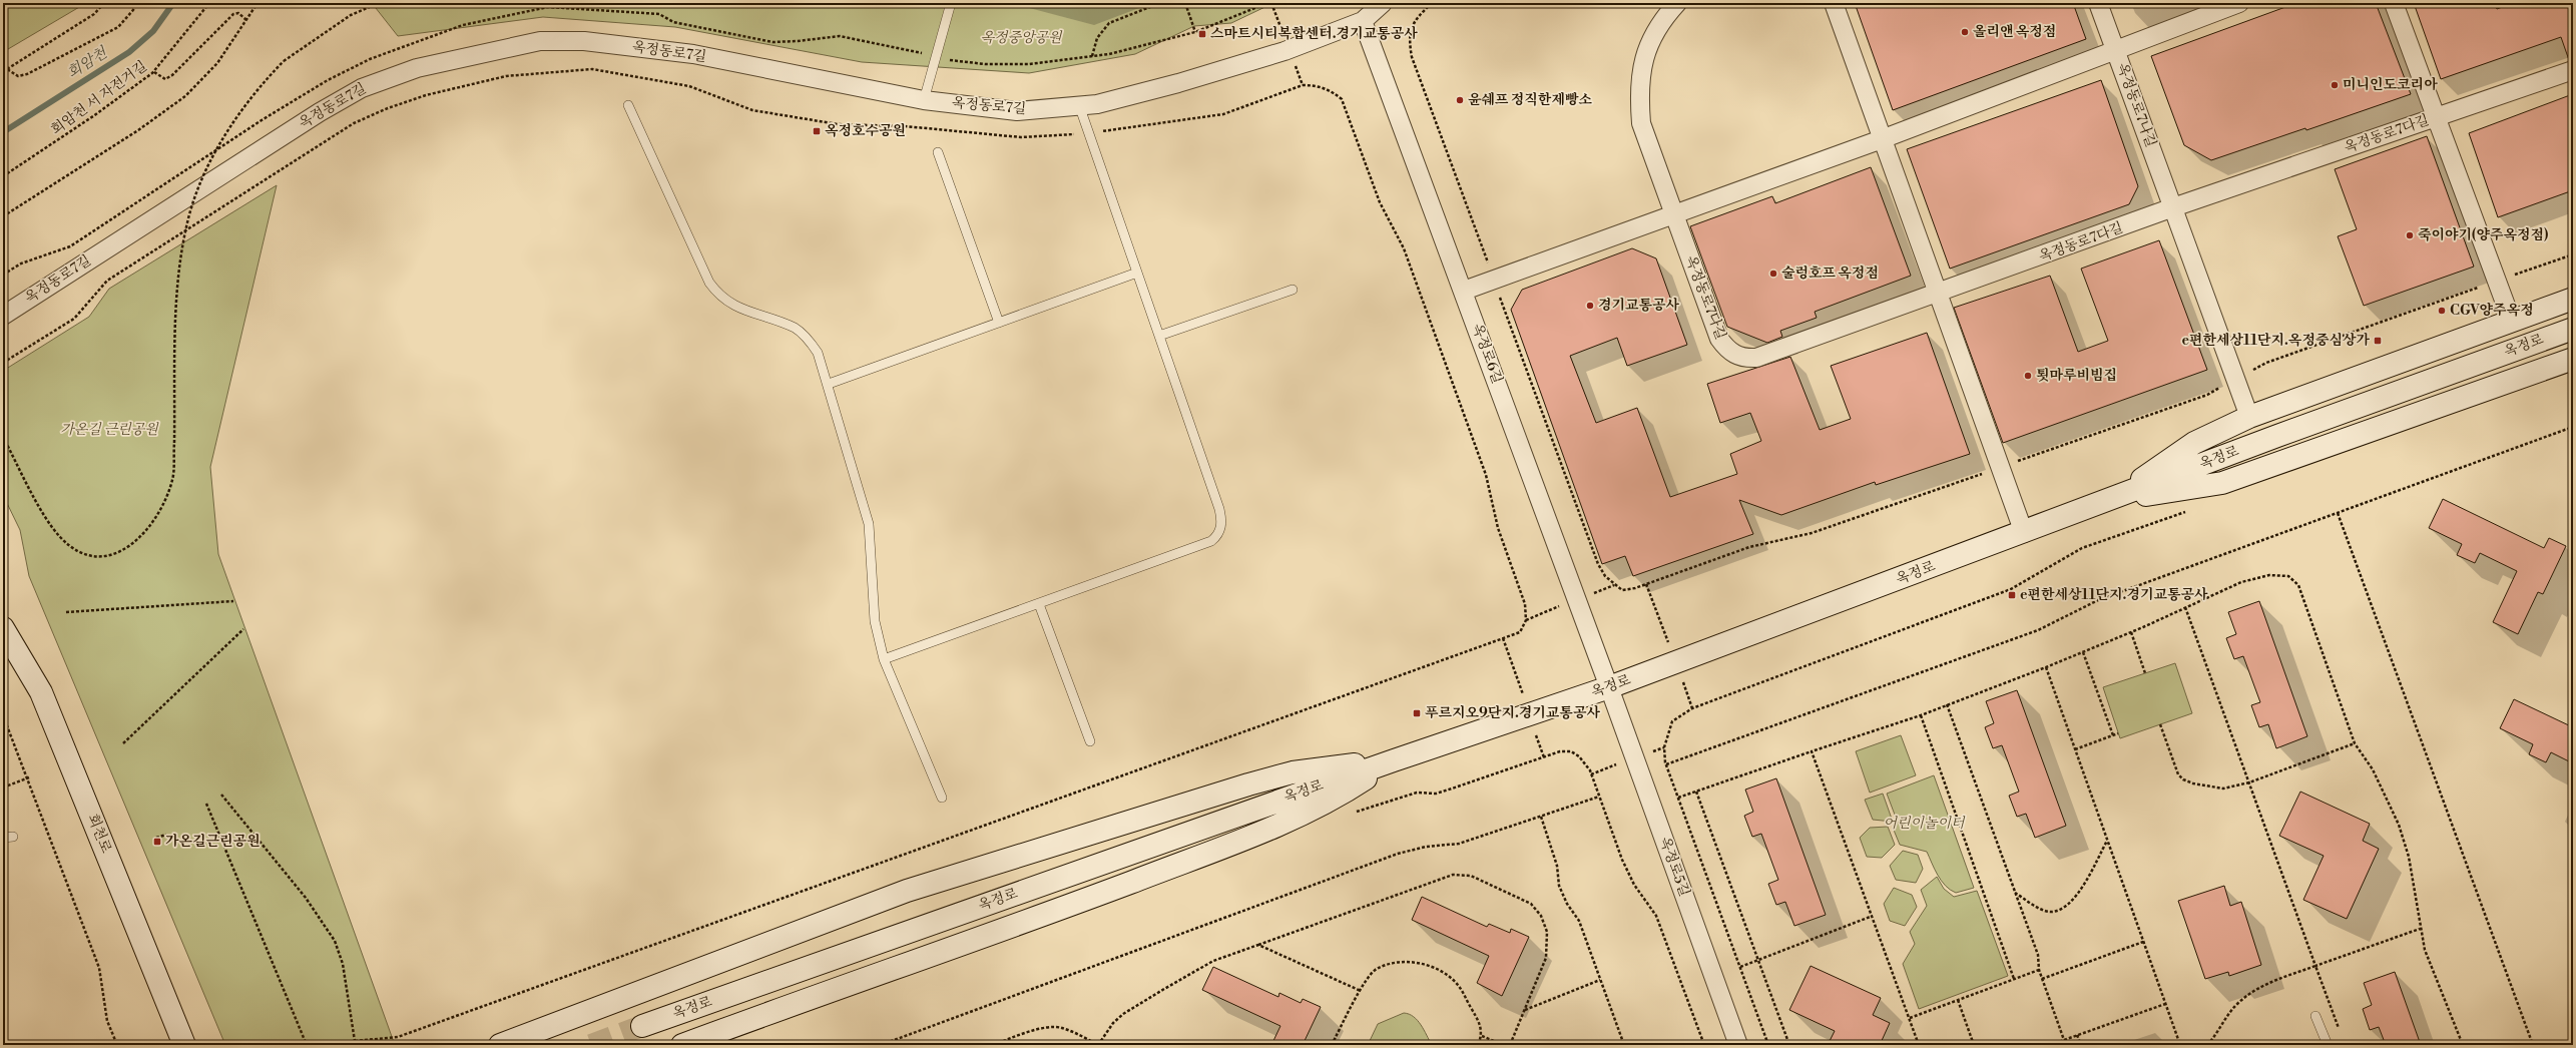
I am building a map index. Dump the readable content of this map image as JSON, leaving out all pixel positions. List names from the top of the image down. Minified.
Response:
{"streets":{"main road":["옥정로","회천로"],"street":["옥정동로7길","옥정동로7나길","옥정동로7다길","옥정로6길","옥정로5길"],"path":["회암천 서 자전거길"]},"crossings":[["옥정동로7길","옥정로6길"],["옥정동로7나길","옥정동로7다길"],["옥정로","옥정로6길"],["옥정로","옥정로5길"],["옥정로6길","옥정로5길"]],"water":["회암천"],"parks":["옥정중앙공원","가온길 근린공원","어린이놀이터"],"places":{"other":["올리앤 옥정점","미니인도코리아","윤쉐프 정직한제빵소","죽이야기(양주옥정점)","술렁호프 옥정점","경기교통공사","CGV양주옥정","툇마루비빔집"],"transit":["스마트시티복합센터.경기교통공사","옥정호수공원","e편한세상11단지.옥정중심상가","e편한세상11단지.경기교통공사","푸르지오9단지.경기교통공사","가온길근린공원"]}}
